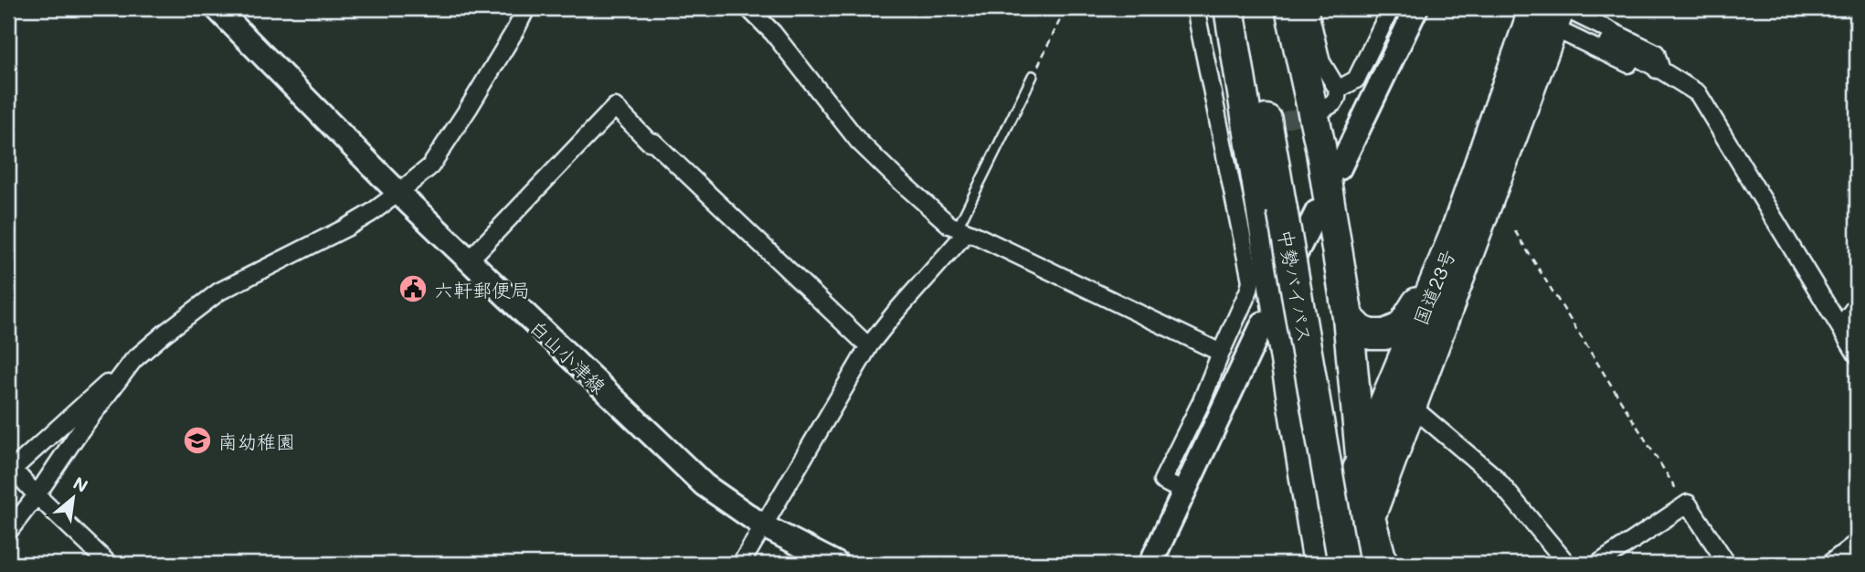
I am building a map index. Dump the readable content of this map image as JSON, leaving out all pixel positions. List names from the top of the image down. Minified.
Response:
{"streets":{"highway":["中勢バイパス","国道23号"],"main road":["白山小津線"]},"places":{"public building":["六軒郵便局"],"school or university":["南幼稚園"]},"north":"top right"}
